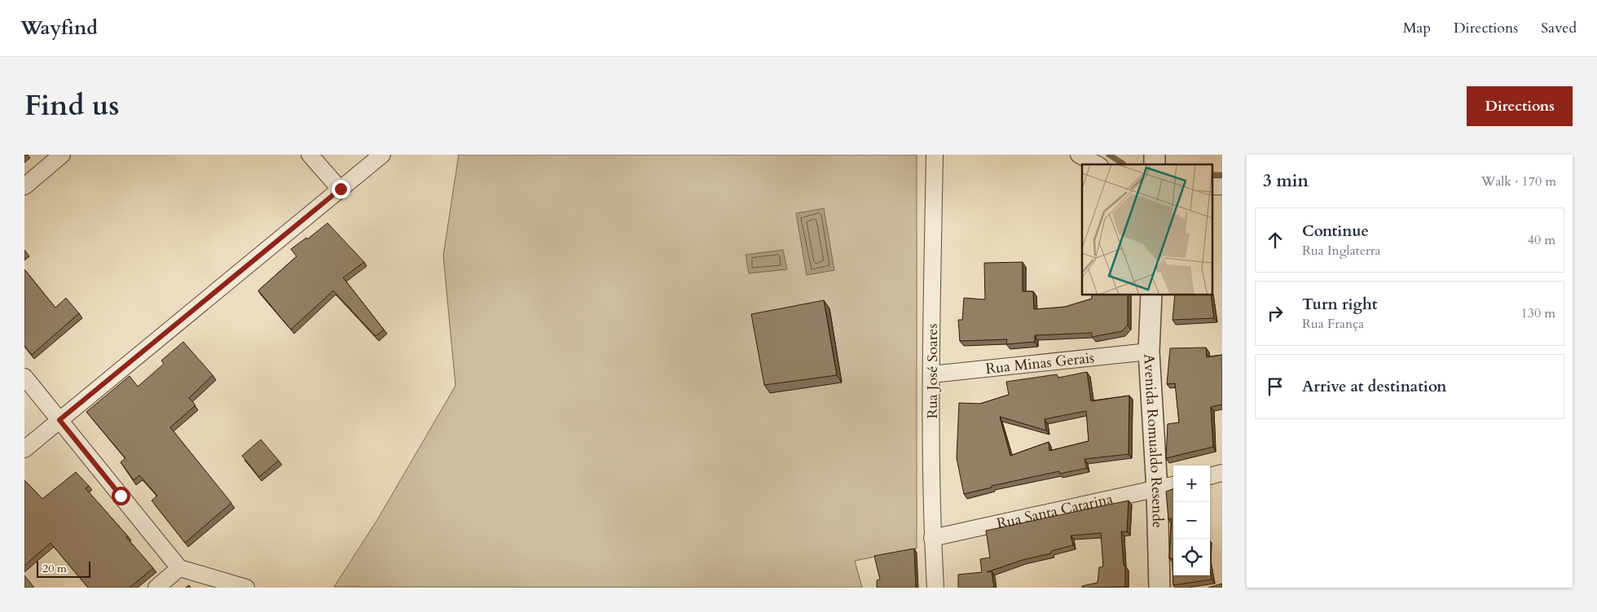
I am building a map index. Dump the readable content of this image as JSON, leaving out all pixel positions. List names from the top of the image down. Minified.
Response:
{"streets":{"street":["Rua Minas Gerais","Rua José Soares","Avenida Romualdo Resende","Rua Santa Catarina"]},"crossings":[["Rua Minas Gerais","Rua José Soares"],["Rua Minas Gerais","Avenida Romualdo Resende"],["Rua José Soares","Rua Santa Catarina"],["Avenida Romualdo Resende","Rua Santa Catarina"]],"scale_bar":"20 m","page":{"header":"Wayfind","nav":["Map","Directions","Saved"],"title":"Find us","buttons":"Directions","heading":["3 min","Walk · 170 m"],"list":[["Continue","Rua Inglaterra","40 m"],["Turn right","Rua França","130 m"],"Arrive at destination"],"map_buttons":["+","−"],"scale":"20 m"}}
